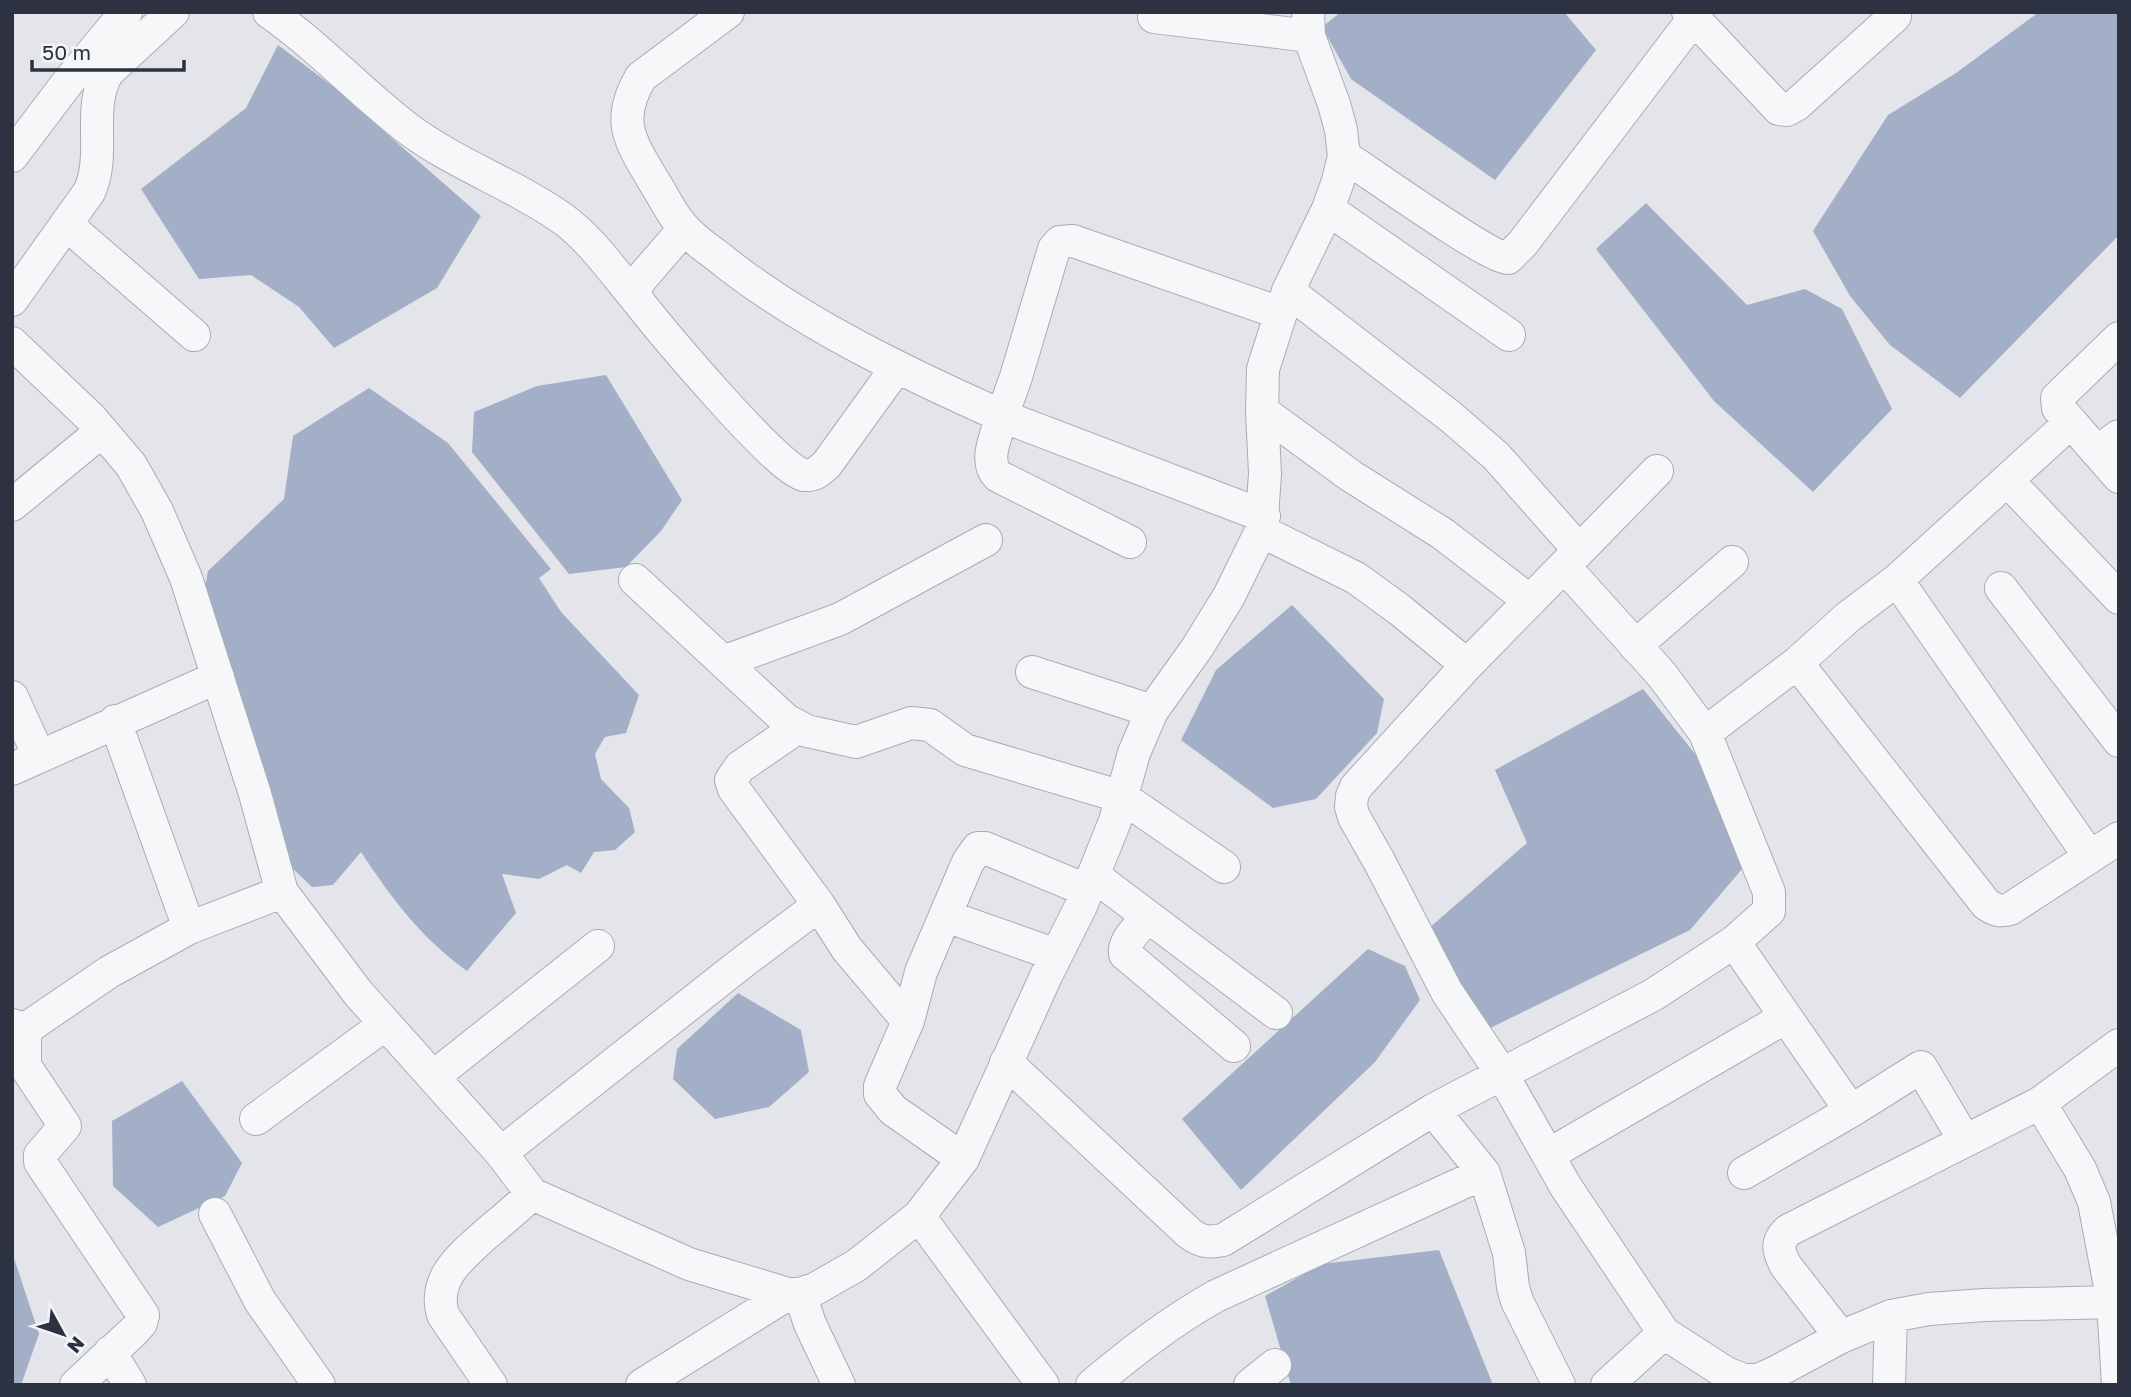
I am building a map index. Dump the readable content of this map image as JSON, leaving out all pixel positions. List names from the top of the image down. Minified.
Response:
{"scale_bar":"50 m","north":"bottom right"}
